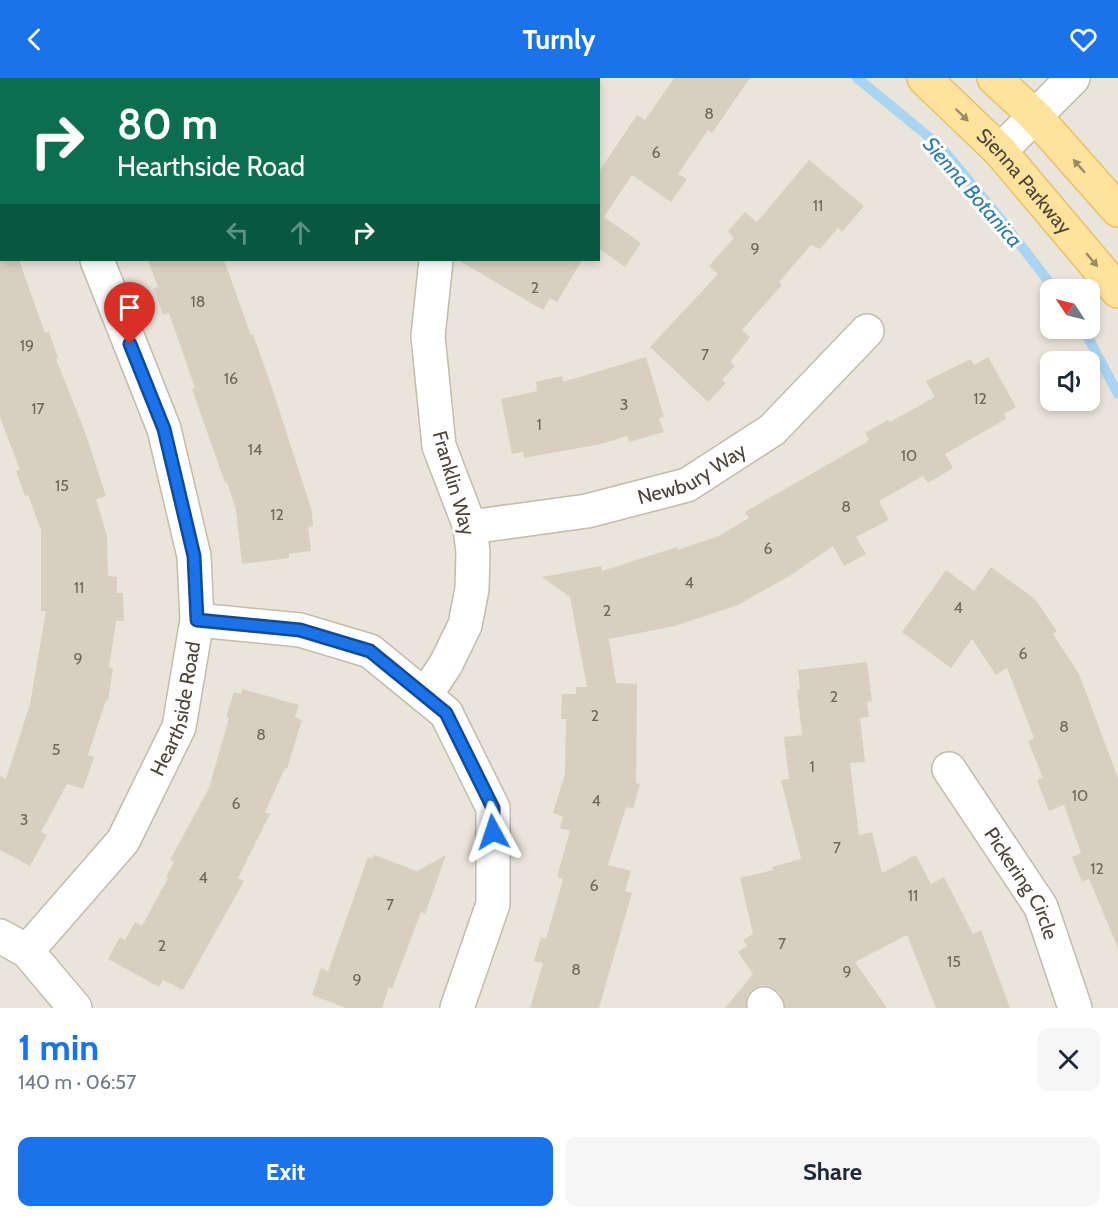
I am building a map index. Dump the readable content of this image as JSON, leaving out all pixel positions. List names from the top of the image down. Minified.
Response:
{"streets":{"main road":["Sienna Parkway"],"street":["Newbury Way","Franklin Way","Hearthside Road","Pickering Circle"]},"crossings":[["Newbury Way","Franklin Way"]],"water":["Sienna Botanica"],"house_numbers":["8","6","11","9","2","18","19","7","16","12","3","17","1","14","10","15","8","12","6","4","11","4","2","6","9","2","2","8","8","5","1","10","4","6","3","7","12","4","6","11","7","7","2","15","8","9","9"],"north":"top left","page":{"header":"Turnly","turn":["80 m","Hearthside Road"],"heading":["1 min","140 m · 06:57"],"buttons":["Exit","Share"]}}
